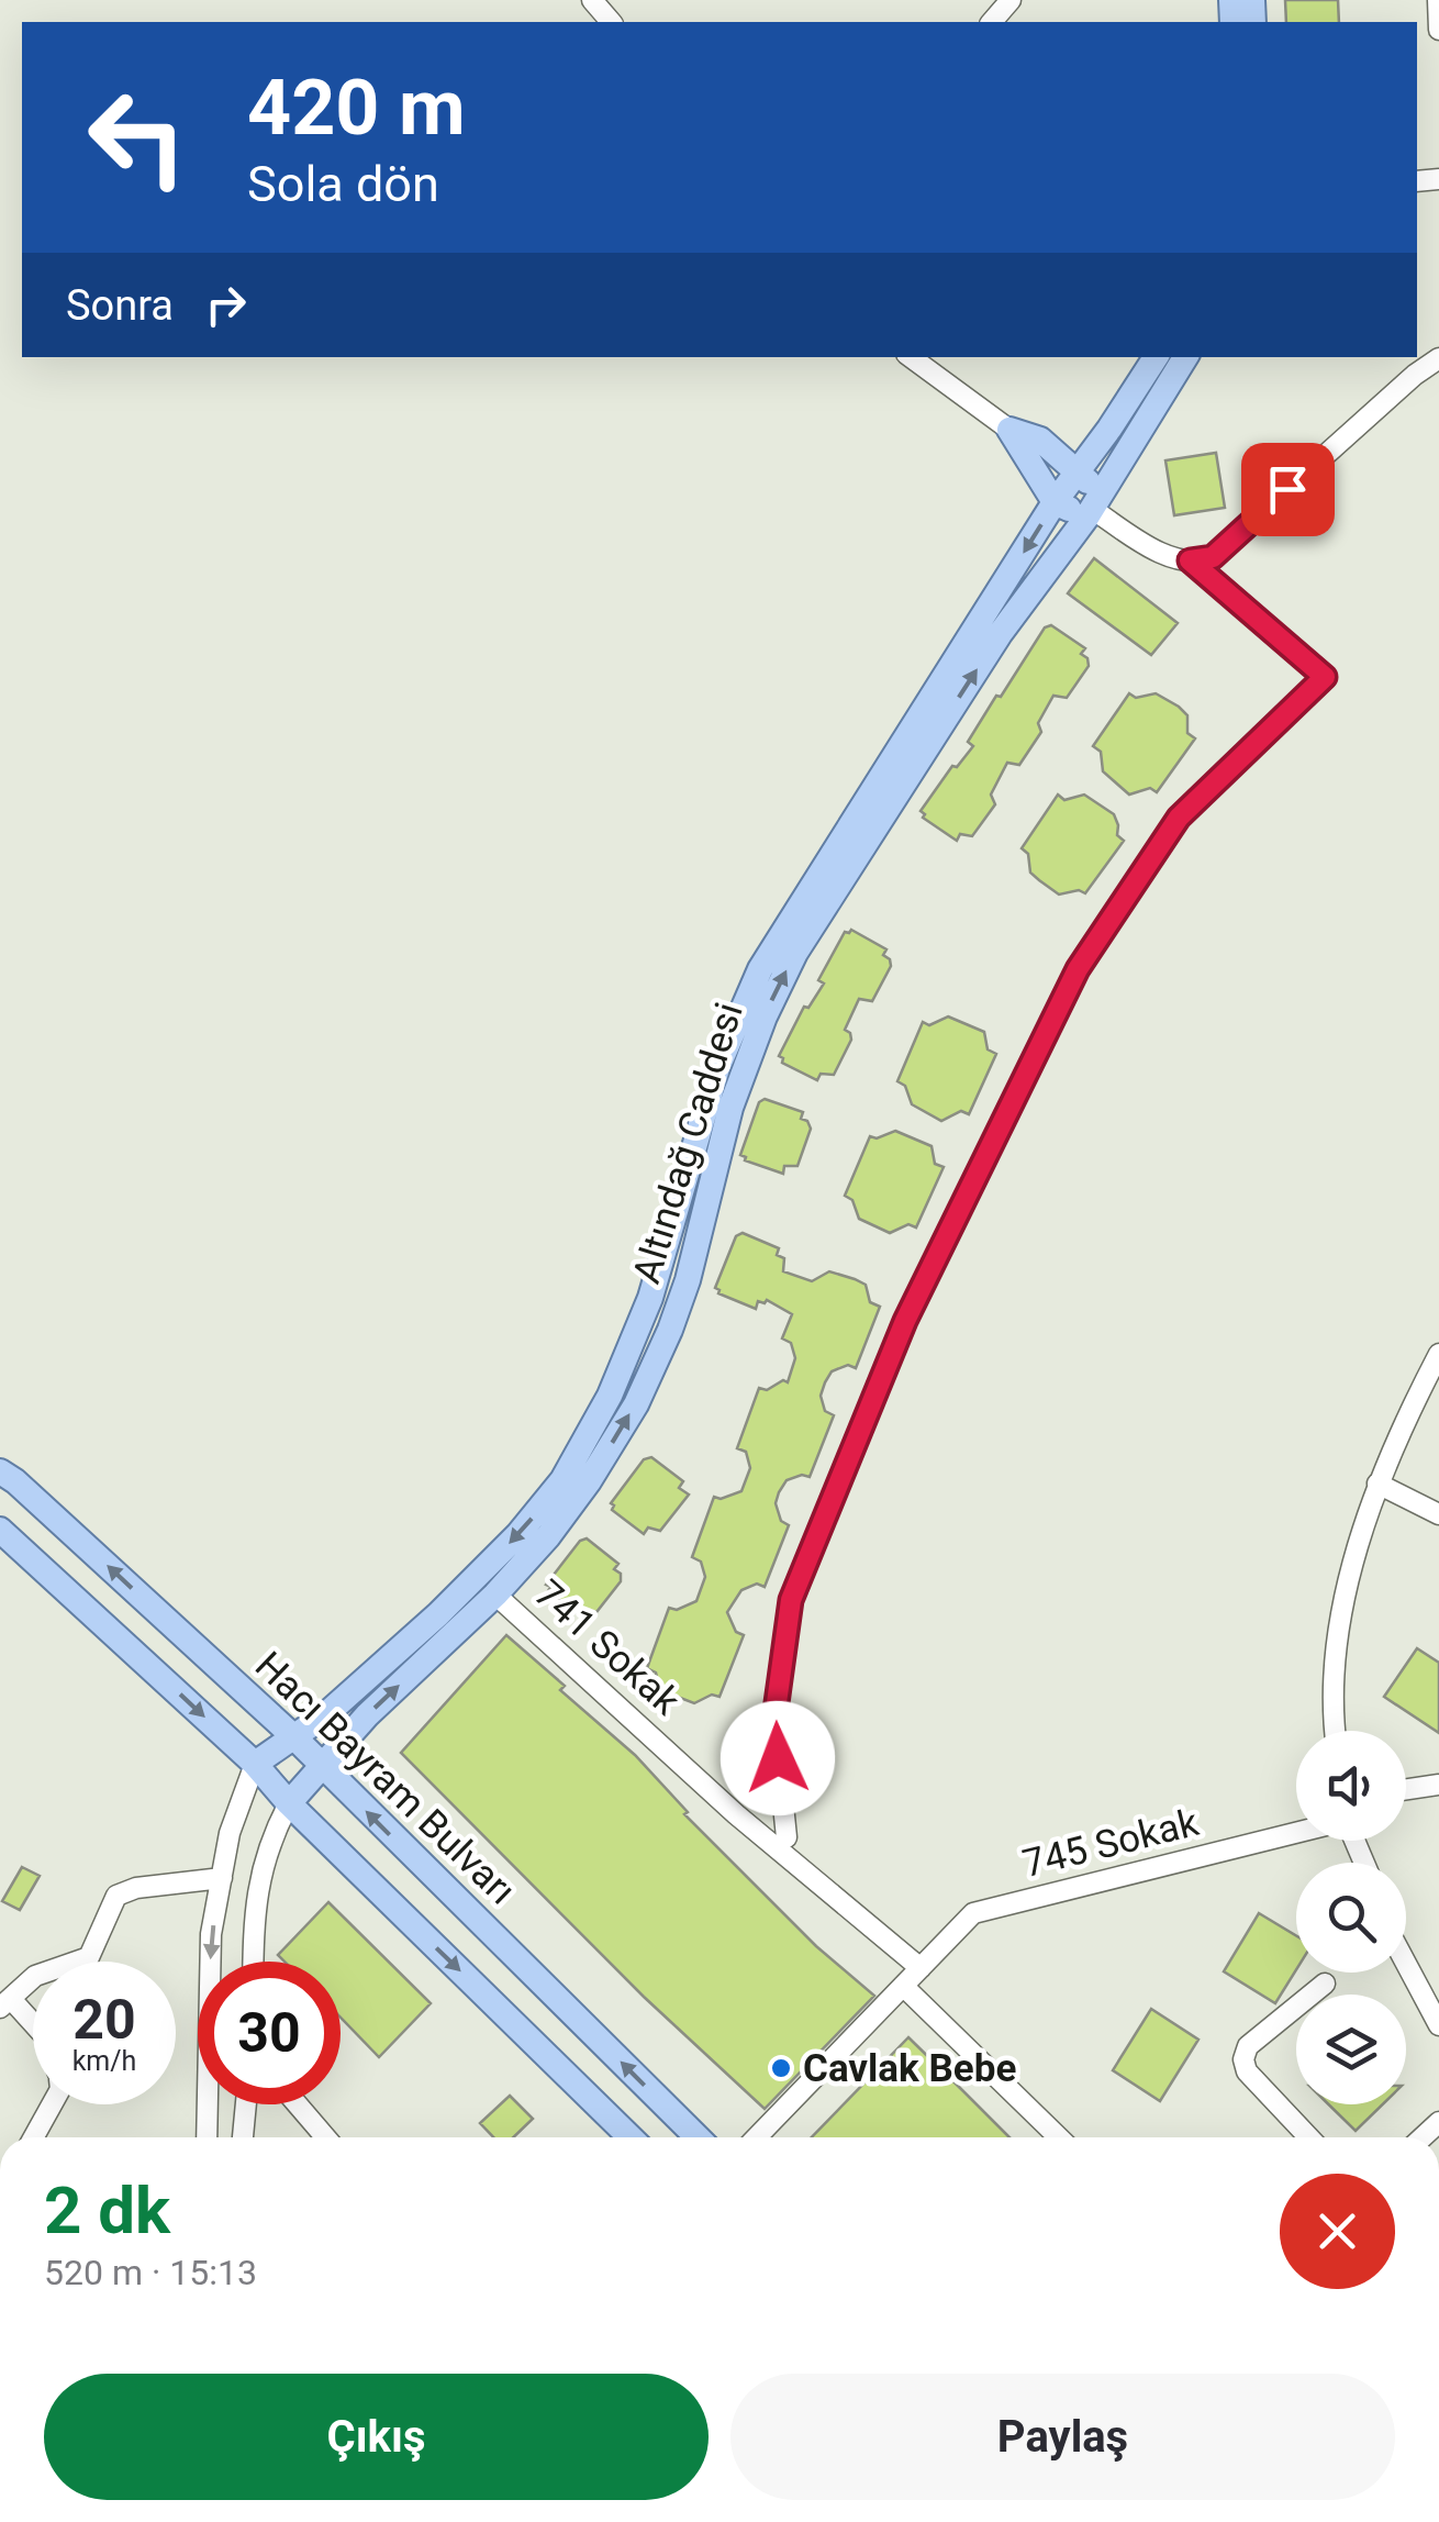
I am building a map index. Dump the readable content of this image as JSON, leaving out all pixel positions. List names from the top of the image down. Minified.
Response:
{"streets":{"main road":["Altındağ Caddesi","Hacı Bayram Bulvarı"],"street":["741 Sokak","745 Sokak"]},"crossings":[["Altındağ Caddesi","741 Sokak"],["Altındağ Caddesi","Hacı Bayram Bulvarı"],["741 Sokak","745 Sokak"]],"places":["Cavlak Bebe"],"page":{"turn":["420 m","Sola dön"],"then":"Sonra","speed":"20 km/h","limit":"30","heading":["2 dk","520 m · 15:13"],"buttons":["Çıkış","Paylaş"]}}
